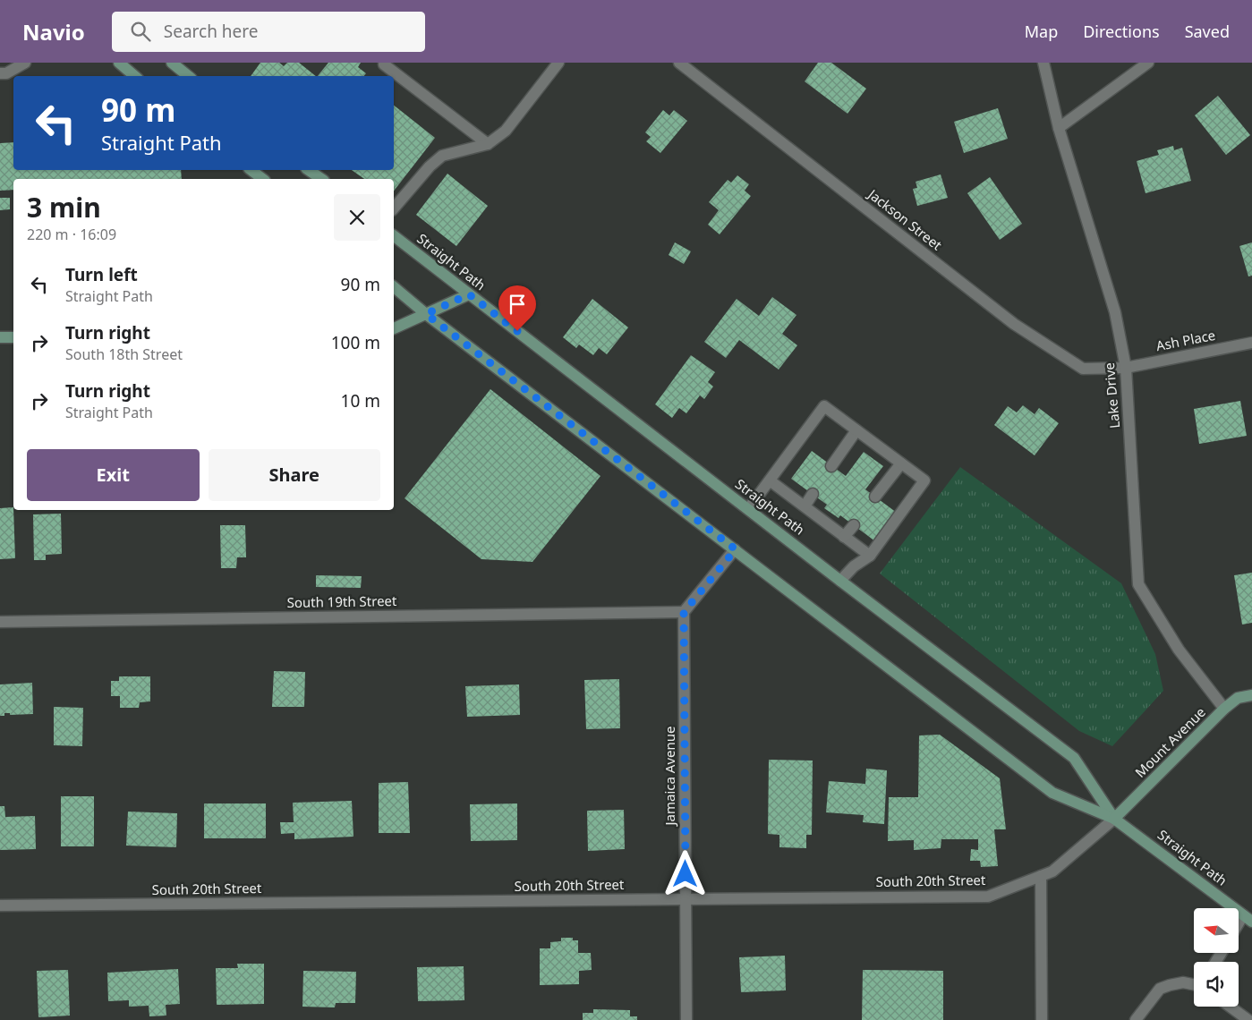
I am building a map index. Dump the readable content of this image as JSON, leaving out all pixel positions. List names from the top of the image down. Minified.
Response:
{"streets":{"main road":["Straight Path","Mount Avenue"],"street":["Jackson Street","Ash Place","Lake Drive","South 19th Street","Jamaica Avenue","South 20th Street"]},"crossings":[["Jackson Street","Ash Place"],["Jackson Street","Lake Drive"],["Straight Path","Mount Avenue"],["Straight Path","South 20th Street"],["Ash Place","Lake Drive"],["Lake Drive","Mount Avenue"],["South 19th Street","Jamaica Avenue"],["Mount Avenue","South 20th Street"],["Jamaica Avenue","South 20th Street"]],"north":"left","page":{"header":"Navio","search":"Search here","nav":["Map","Directions","Saved"],"turn":["90 m","Straight Path"],"heading":["3 min","220 m · 16:09"],"list":[{"name":"Turn left","note":"Straight Path","value":"90 m"},{"name":"Turn right","note":"South 18th Street","value":"100 m"},{"name":"Turn right","note":"Straight Path","value":"10 m"}],"buttons":["Exit","Share"]}}
